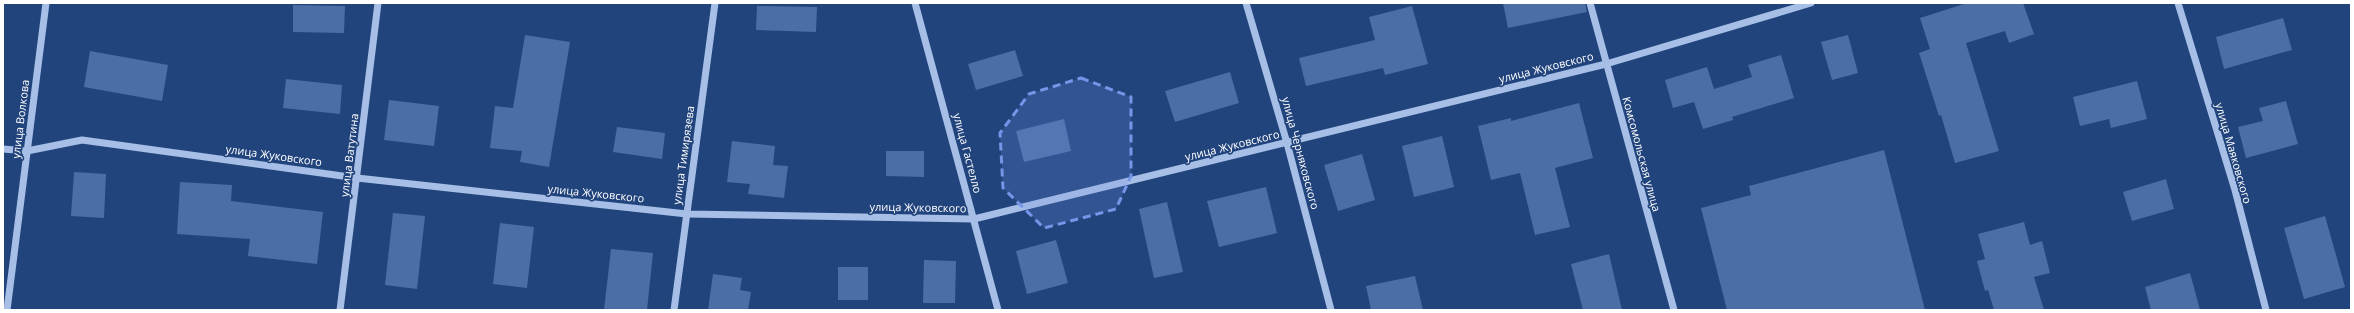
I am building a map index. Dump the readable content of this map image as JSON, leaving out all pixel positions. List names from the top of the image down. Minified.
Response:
{"streets":{"street":["улица Жуковского","улица Волкова","улица Гастелло","улица Черняховского","улица Маяковского","Комсомольская улица","улица Ватутина","улица Тимирязева"]},"crossings":[["улица Жуковского","улица Волкова"],["улица Жуковского","улица Гастелло"],["улица Жуковского","улица Черняховского"],["улица Жуковского","Комсомольская улица"],["улица Жуковского","улица Ватутина"],["улица Жуковского","улица Тимирязева"]]}
